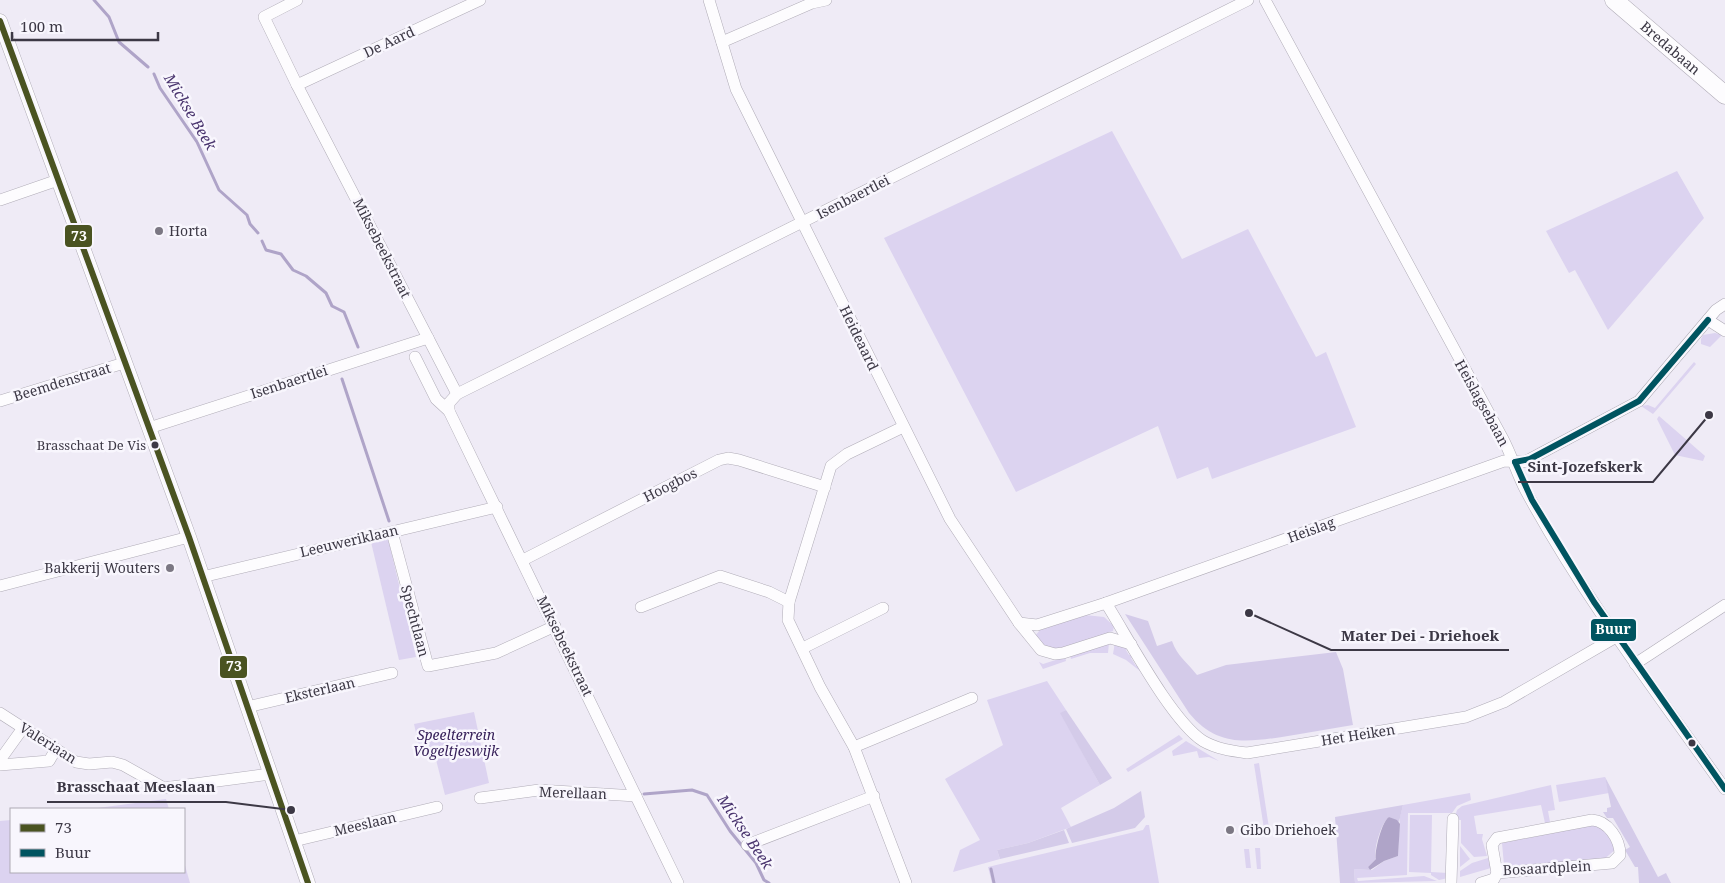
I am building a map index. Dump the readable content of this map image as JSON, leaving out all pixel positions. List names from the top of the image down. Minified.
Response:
{"streets":{"main road":["Bredabaan"],"street":["De Aard","Isenbaertlei","Miksebeekstraat","Heideaard","Beemdenstraat","Heislagsebaan","Hoogbos","Heislag","Leeuweriklaan","Spechtlaan","Eksterlaan","Het Heiken","Valeriaan","Merellaan","Meeslaan","Bosaardplein"]},"crossings":[["De Aard","Miksebeekstraat"],["Isenbaertlei","Miksebeekstraat"],["Isenbaertlei","Heideaard"],["Miksebeekstraat","Hoogbos"],["Miksebeekstraat","Leeuweriklaan"],["Miksebeekstraat","Spechtlaan"],["Miksebeekstraat","Merellaan"],["Heislagsebaan","Heislag"],["Heislagsebaan","Het Heiken"],["Heislag","Het Heiken"],["Leeuweriklaan","Spechtlaan"]],"water":["Mickse Beek"],"parks":["Speelterrein Vogeltjeswijk"],"places":["Horta","Sint-Jozefskerk","Brasschaat De Vis","Bakkerij Wouters","Mater Dei - Driehoek","Brasschaat Meeslaan","Gibo Driehoek"],"lines":["transit line 73","transit line Buur"],"legend":["73","Buur"],"scale_bar":"100 m"}
